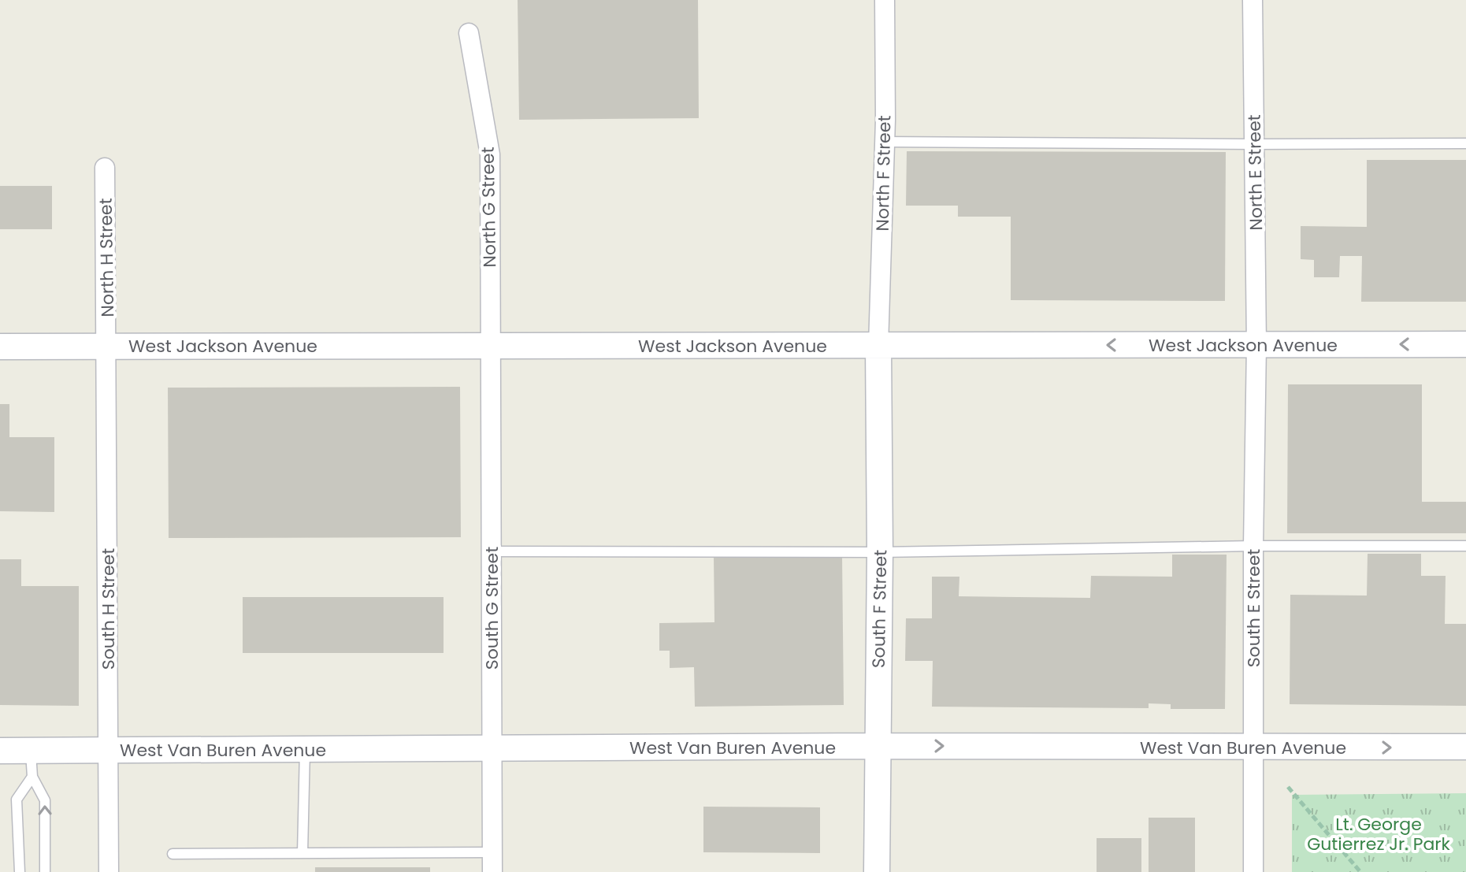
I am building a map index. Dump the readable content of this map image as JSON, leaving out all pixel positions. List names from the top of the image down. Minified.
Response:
{"streets":{"street":["North E Street","North F Street","North G Street","North H Street","West Jackson Avenue","South G Street","South E Street","South H Street","South F Street","West Van Buren Avenue"]},"crossings":[["North E Street","West Jackson Avenue"],["North E Street","South E Street"],["North F Street","West Jackson Avenue"],["North F Street","South F Street"],["North G Street","West Jackson Avenue"],["North G Street","South G Street"],["North H Street","West Jackson Avenue"],["North H Street","South H Street"],["West Jackson Avenue","South G Street"],["West Jackson Avenue","South E Street"],["West Jackson Avenue","South H Street"],["West Jackson Avenue","South F Street"],["South G Street","West Van Buren Avenue"],["South E Street","West Van Buren Avenue"],["South H Street","West Van Buren Avenue"],["South F Street","West Van Buren Avenue"]],"one_way":["West Jackson Avenue","West Van Buren Avenue"],"parks":["Lt. George Gutierrez Jr. Park"]}
